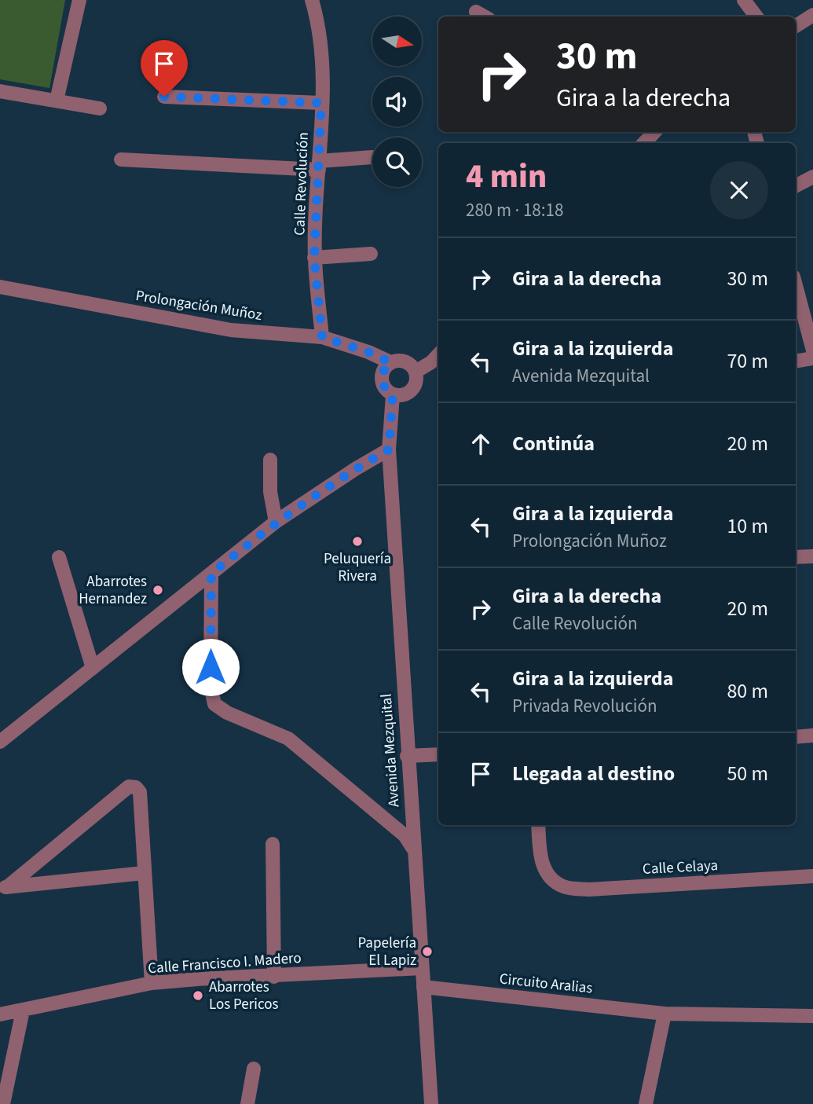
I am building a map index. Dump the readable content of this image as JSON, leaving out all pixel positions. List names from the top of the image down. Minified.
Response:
{"streets":{"street":["Calle Revolución","Prolongación Muñoz","Avenida Mezquital","Calle Celaya","Calle Francisco I. Madero","Circuito Aralias"]},"crossings":[["Calle Revolución","Prolongación Muñoz"],["Prolongación Muñoz","Avenida Mezquital"],["Avenida Mezquital","Calle Francisco I. Madero"],["Avenida Mezquital","Circuito Aralias"]],"places":["Peluquería Rivera","Abarrotes Hernandez","Papelería El Lapiz","Abarrotes Los Pericos"],"north":"right","page":{"turn":["30 m","Gira a la derecha"],"heading":["4 min","280 m · 18:18"],"list":[{"name":"Gira a la derecha","value":"30 m"},{"name":"Gira a la izquierda","note":"Avenida Mezquital","value":"70 m"},{"name":"Continúa","value":"20 m"},{"name":"Gira a la izquierda","note":"Prolongación Muñoz","value":"10 m"},{"name":"Gira a la derecha","note":"Calle Revolución","value":"20 m"},{"name":"Gira a la izquierda","note":"Privada Revolución","value":"80 m"},{"name":"Llegada al destino","value":"50 m"}]}}
